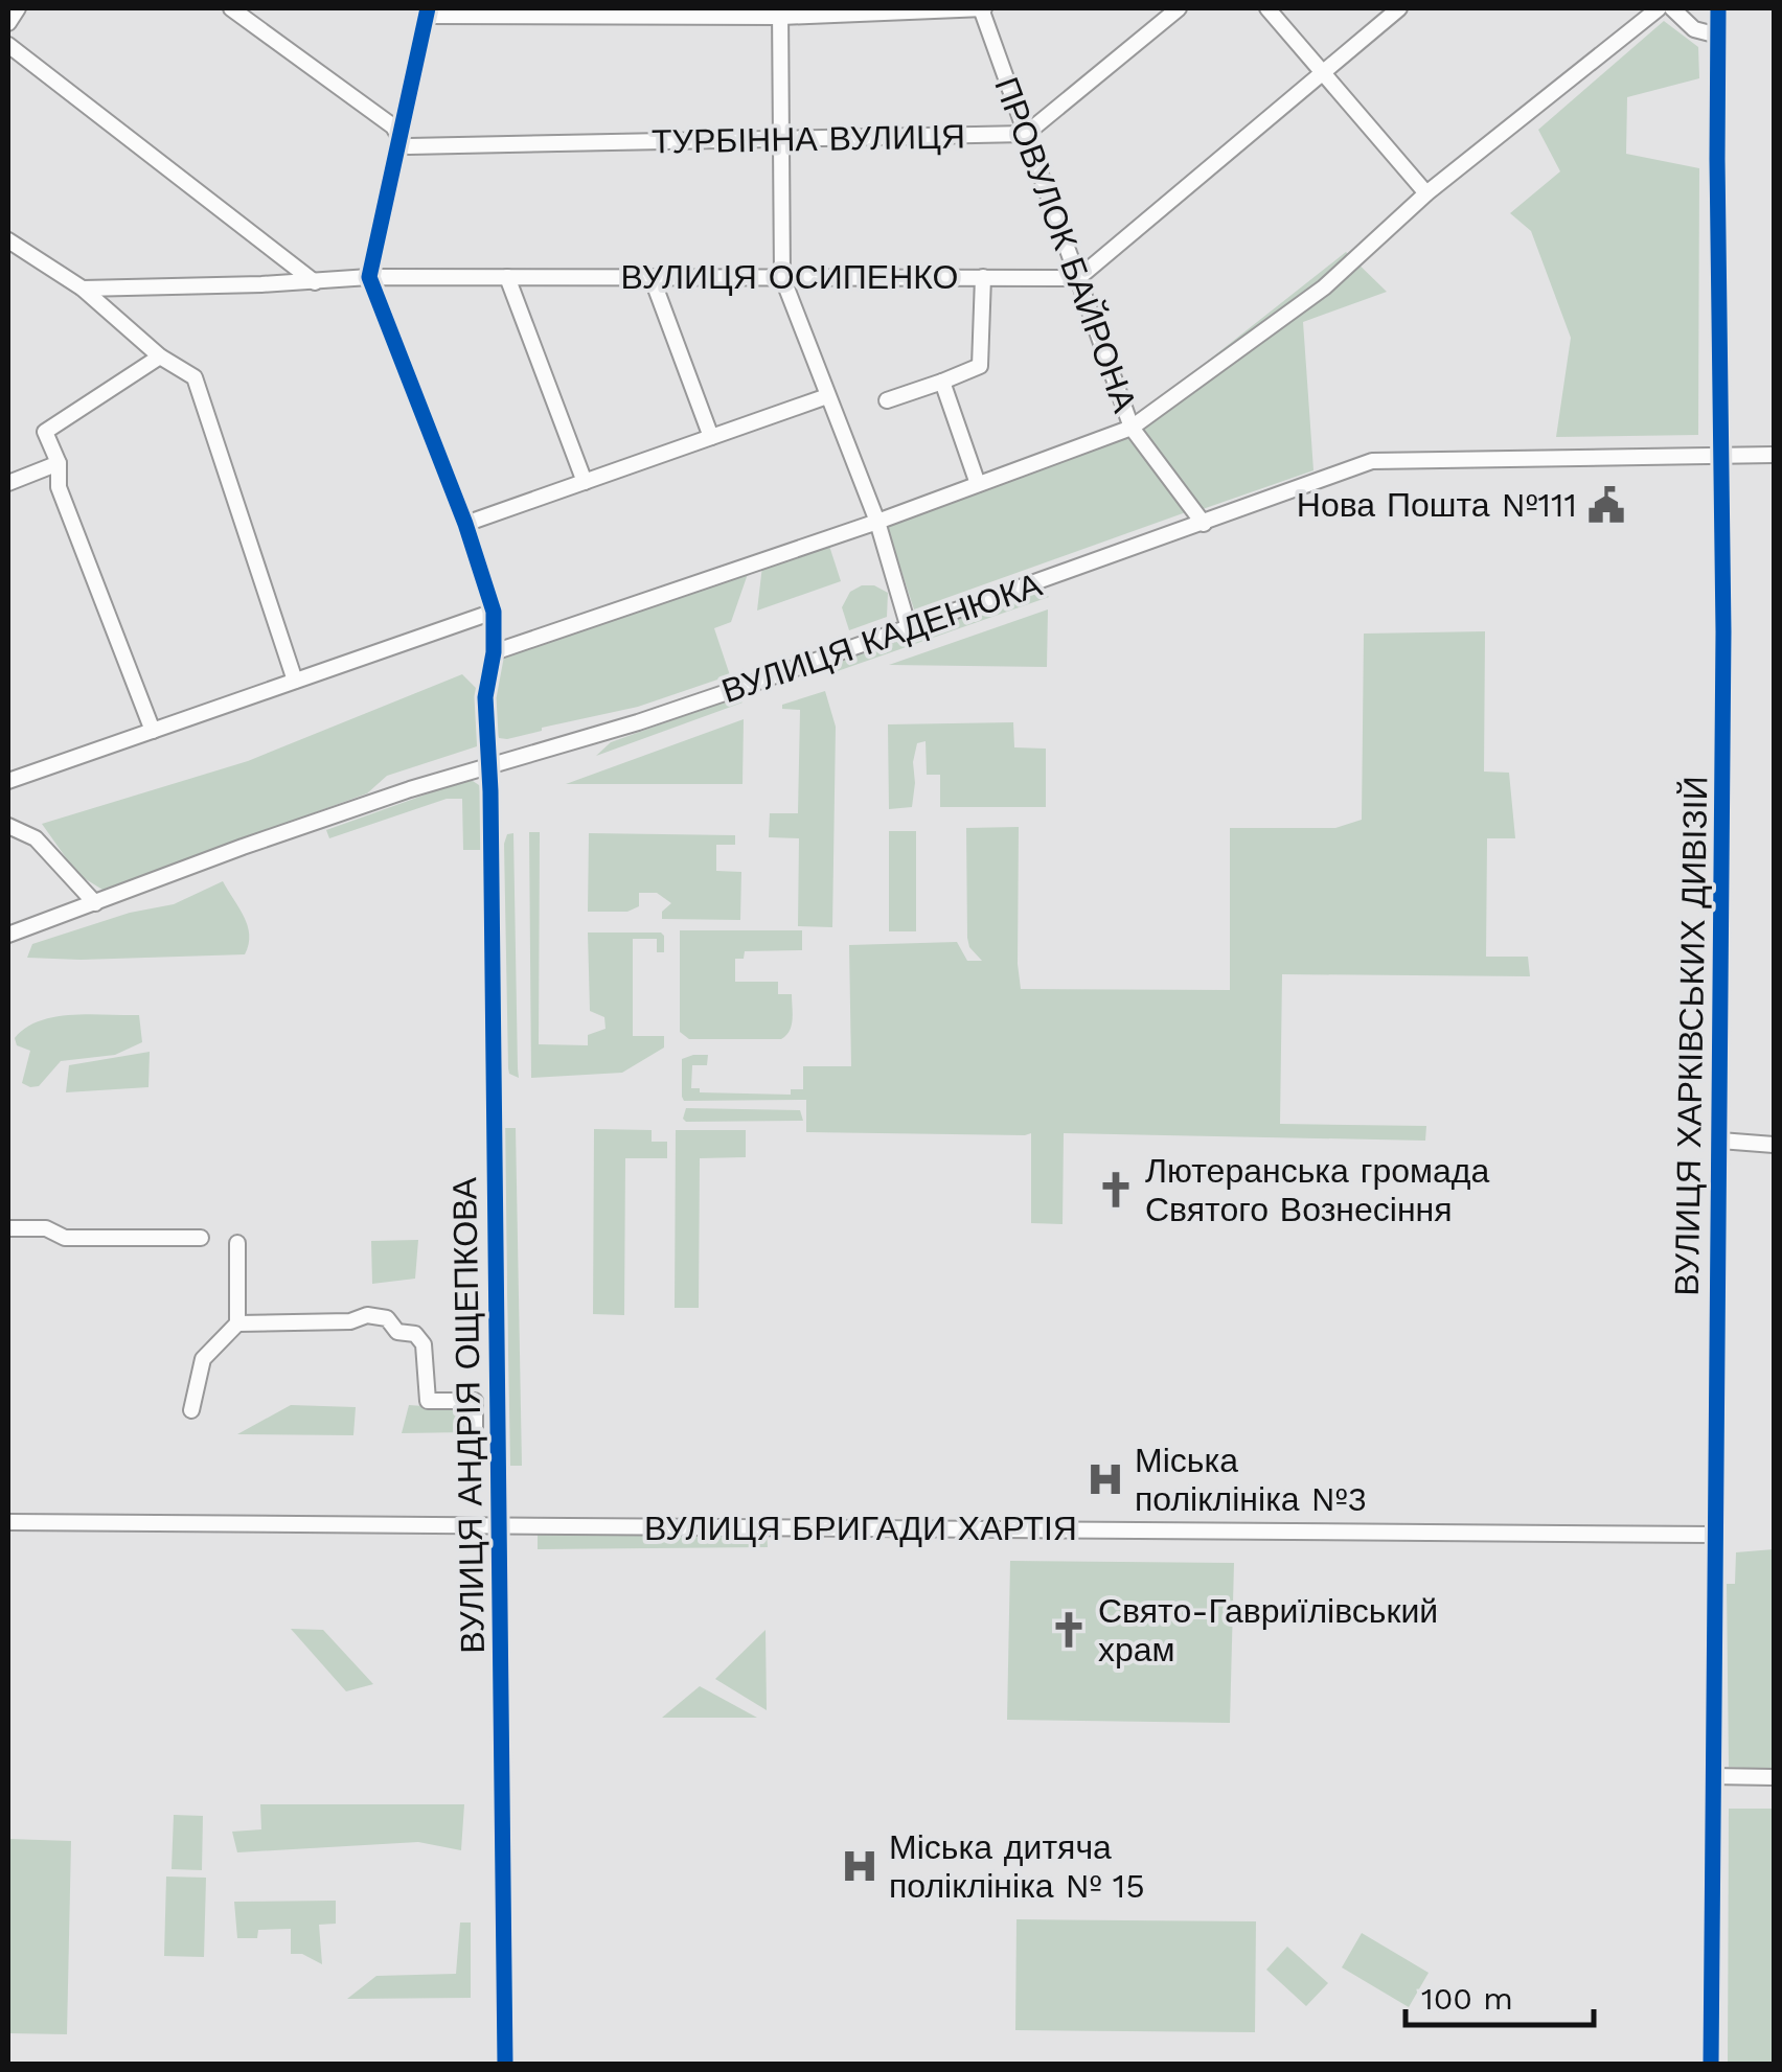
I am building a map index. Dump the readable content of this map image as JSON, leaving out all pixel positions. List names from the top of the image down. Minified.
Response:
{"streets":{"street":["ТУРБІННА ВУЛИЦЯ","ПРОВУЛОК БАЙРОНА","ВУЛИЦЯ ОСИПЕНКО","ВУЛИЦЯ КАДЕНЮКА","ВУЛИЦЯ ХАРКІВСЬКИХ ДИВІЗІЙ","ВУЛИЦЯ АНДРІЯ ОЩЕПКОВА","ВУЛИЦЯ БРИГАДИ ХАРТІЯ"]},"crossings":[["ТУРБІННА ВУЛИЦЯ","ПРОВУЛОК БАЙРОНА"],["ПРОВУЛОК БАЙРОНА","ВУЛИЦЯ ОСИПЕНКО"],["ПРОВУЛОК БАЙРОНА","ВУЛИЦЯ КАДЕНЮКА"],["ВУЛИЦЯ ОСИПЕНКО","ВУЛИЦЯ АНДРІЯ ОЩЕПКОВА"],["ВУЛИЦЯ КАДЕНЮКА","ВУЛИЦЯ ХАРКІВСЬКИХ ДИВІЗІЙ"],["ВУЛИЦЯ КАДЕНЮКА","ВУЛИЦЯ АНДРІЯ ОЩЕПКОВА"],["ВУЛИЦЯ ХАРКІВСЬКИХ ДИВІЗІЙ","ВУЛИЦЯ БРИГАДИ ХАРТІЯ"],["ВУЛИЦЯ АНДРІЯ ОЩЕПКОВА","ВУЛИЦЯ БРИГАДИ ХАРТІЯ"]],"places":{"public building":["Нова Пошта №111"],"church":["Лютеранська громада Святого Вознесіння","Свято-Гавриїлівський храм"],"hospital":["Міська поліклініка №3","Міська дитяча поліклініка № 15"]},"scale_bar":"100 m"}
